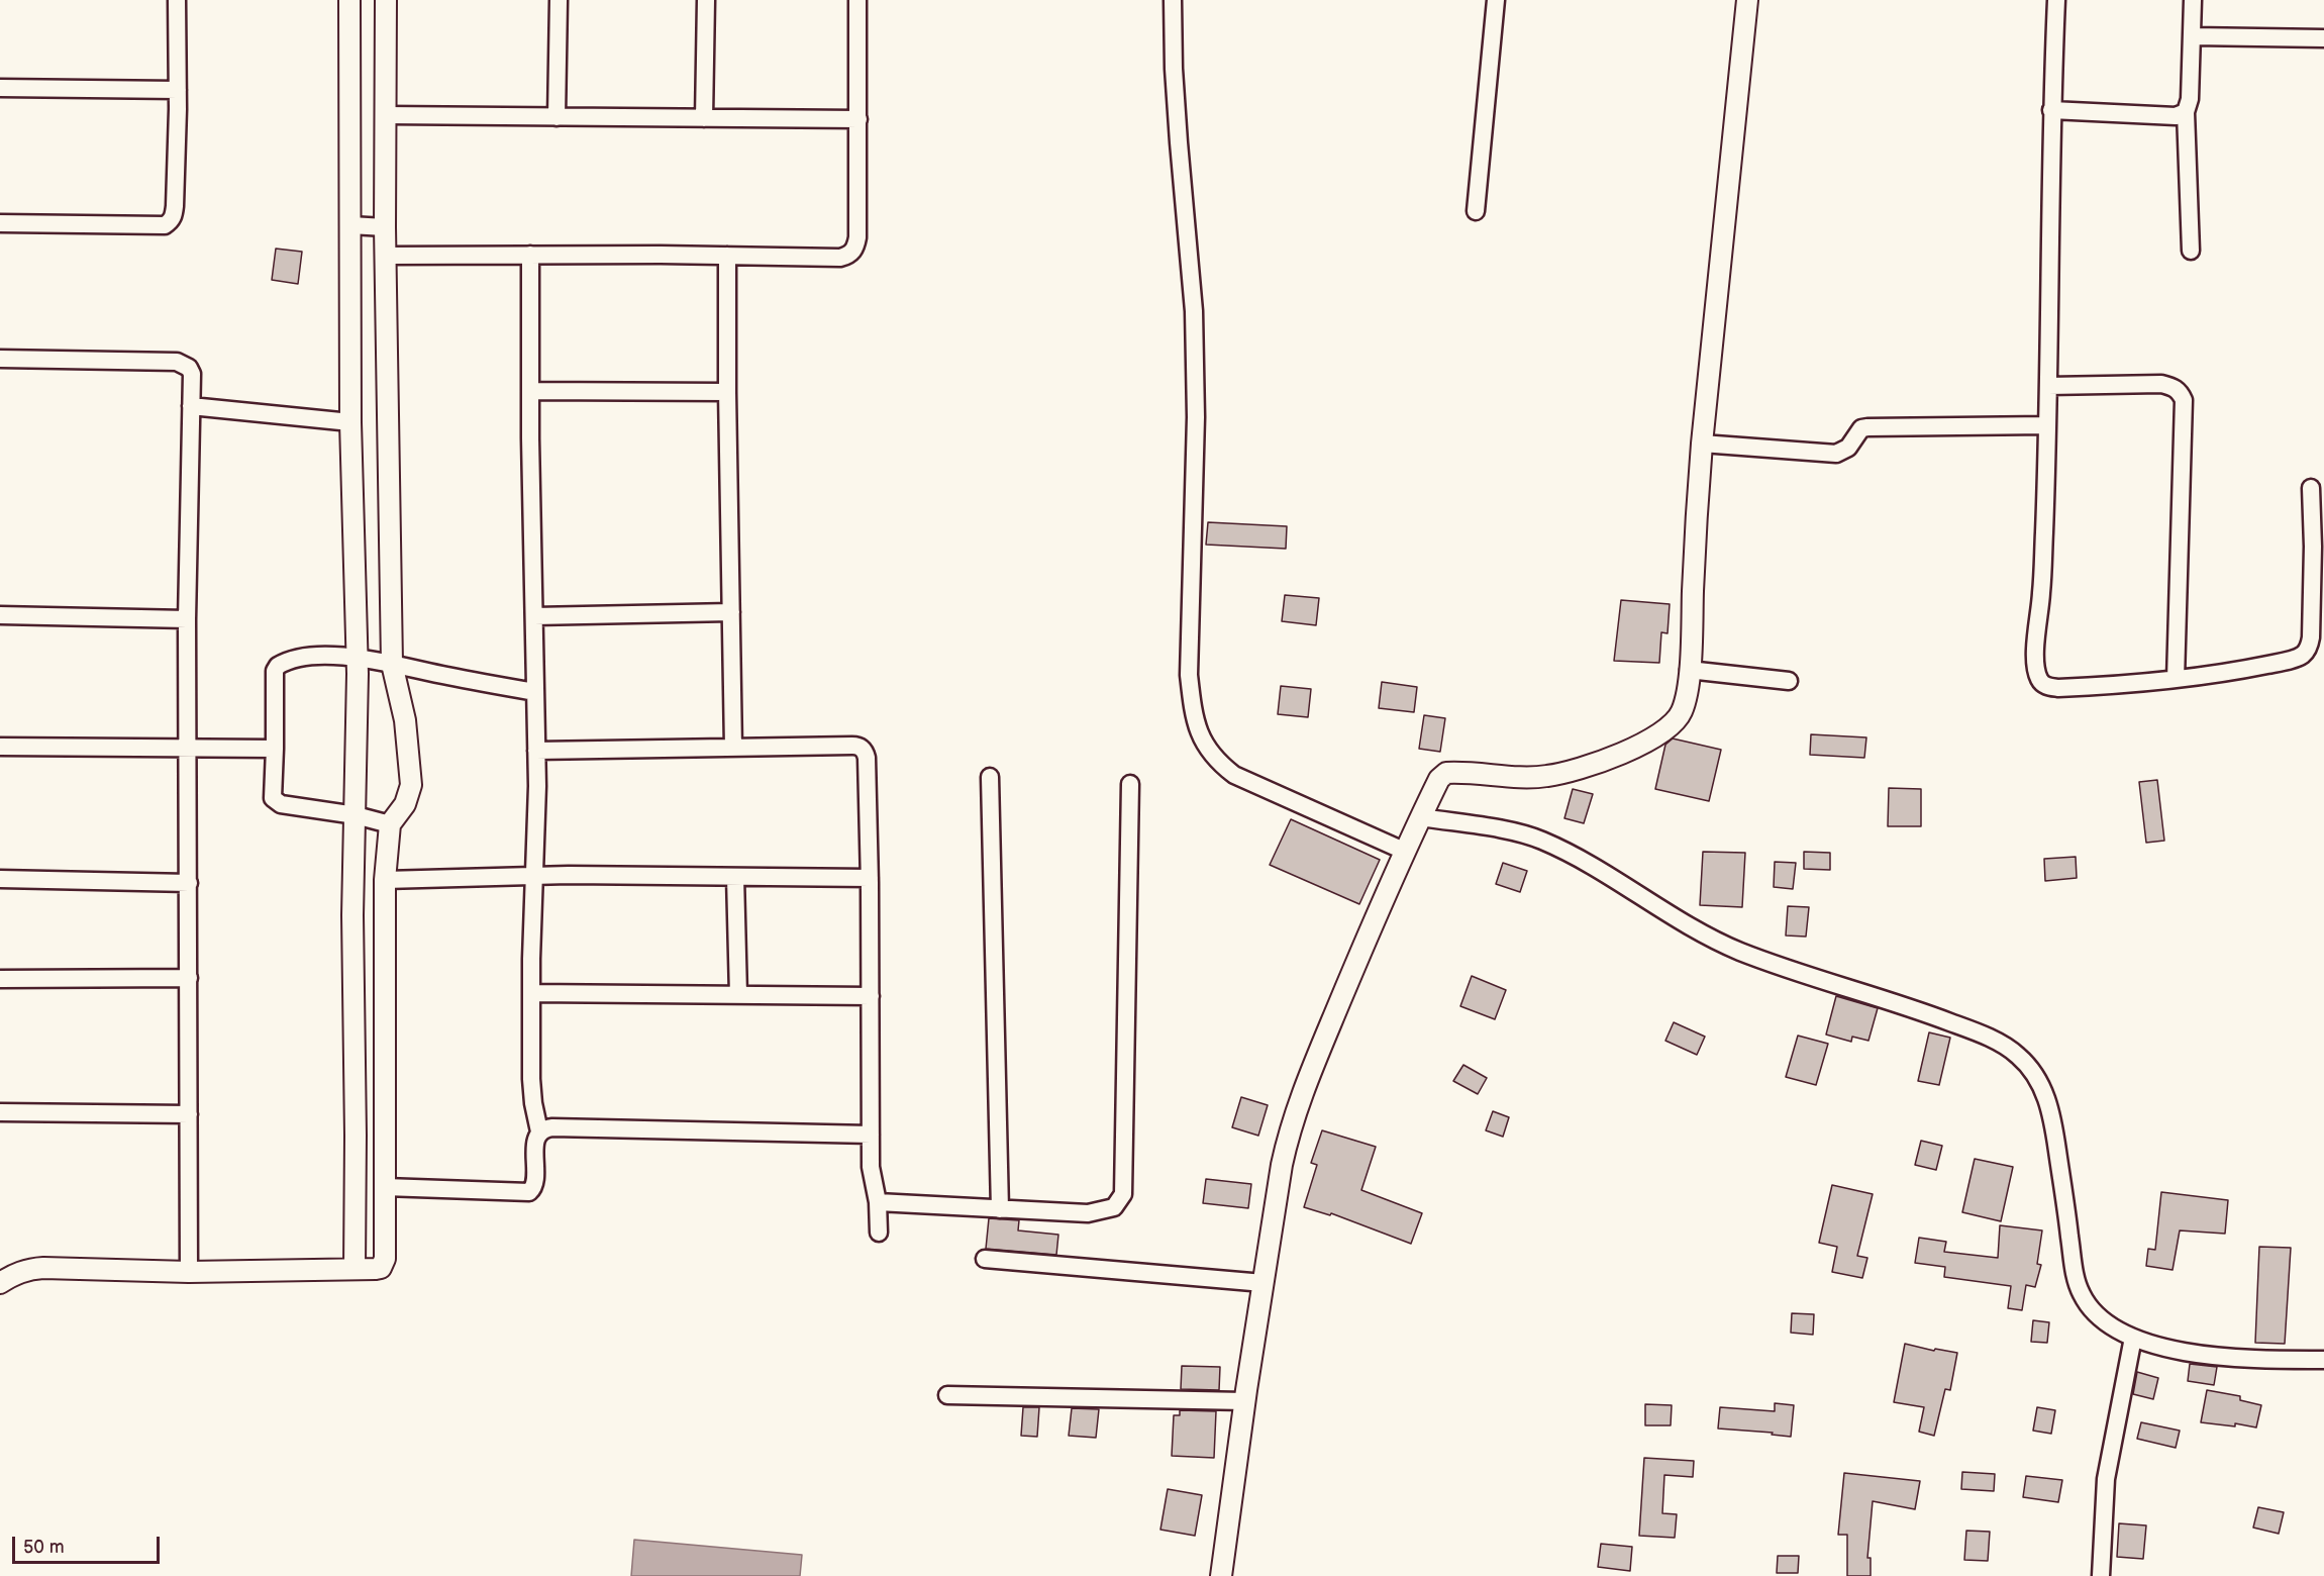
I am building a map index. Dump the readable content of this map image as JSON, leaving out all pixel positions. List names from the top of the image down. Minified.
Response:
{"scale_bar":"50 m"}
